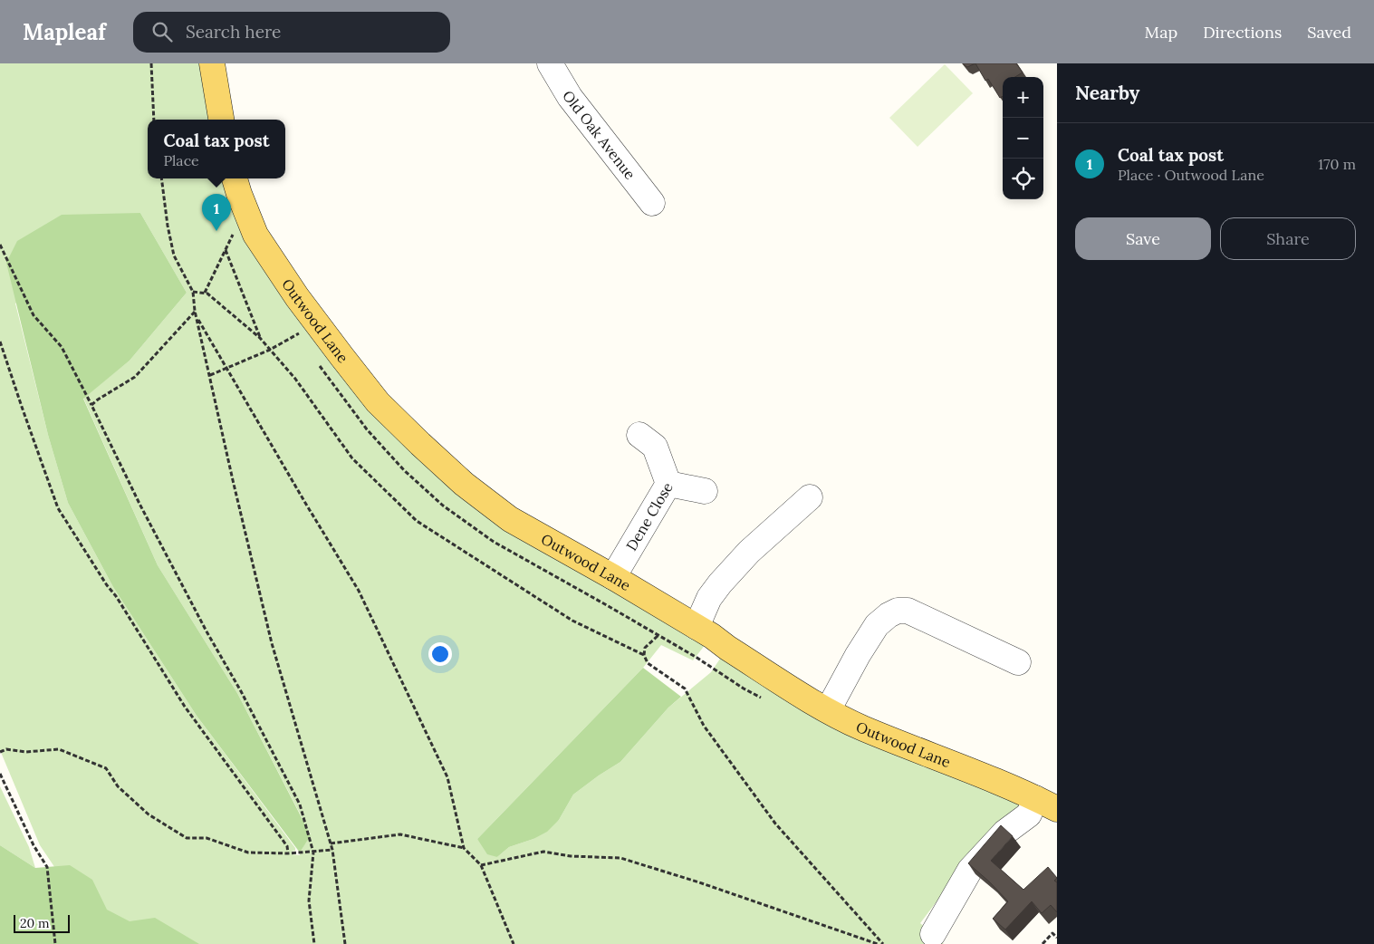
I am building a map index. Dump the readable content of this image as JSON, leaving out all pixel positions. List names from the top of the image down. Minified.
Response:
{"streets":{"main road":["Outwood Lane"],"street":["Old Oak Avenue","Dene Close"]},"crossings":[["Outwood Lane","Dene Close"]],"scale_bar":"20 m","page":{"header":"Mapleaf","search":"Search here","nav":["Map","Directions","Saved"],"heading":"Nearby","map_buttons":["+","−"],"popup":["Coal tax post","Place"],"list":[{"mark":"1","name":"Coal tax post","note":"Place · Outwood Lane","value":"170 m"}],"pins":"1","buttons":["Save","Share"],"scale":"20 m"}}
